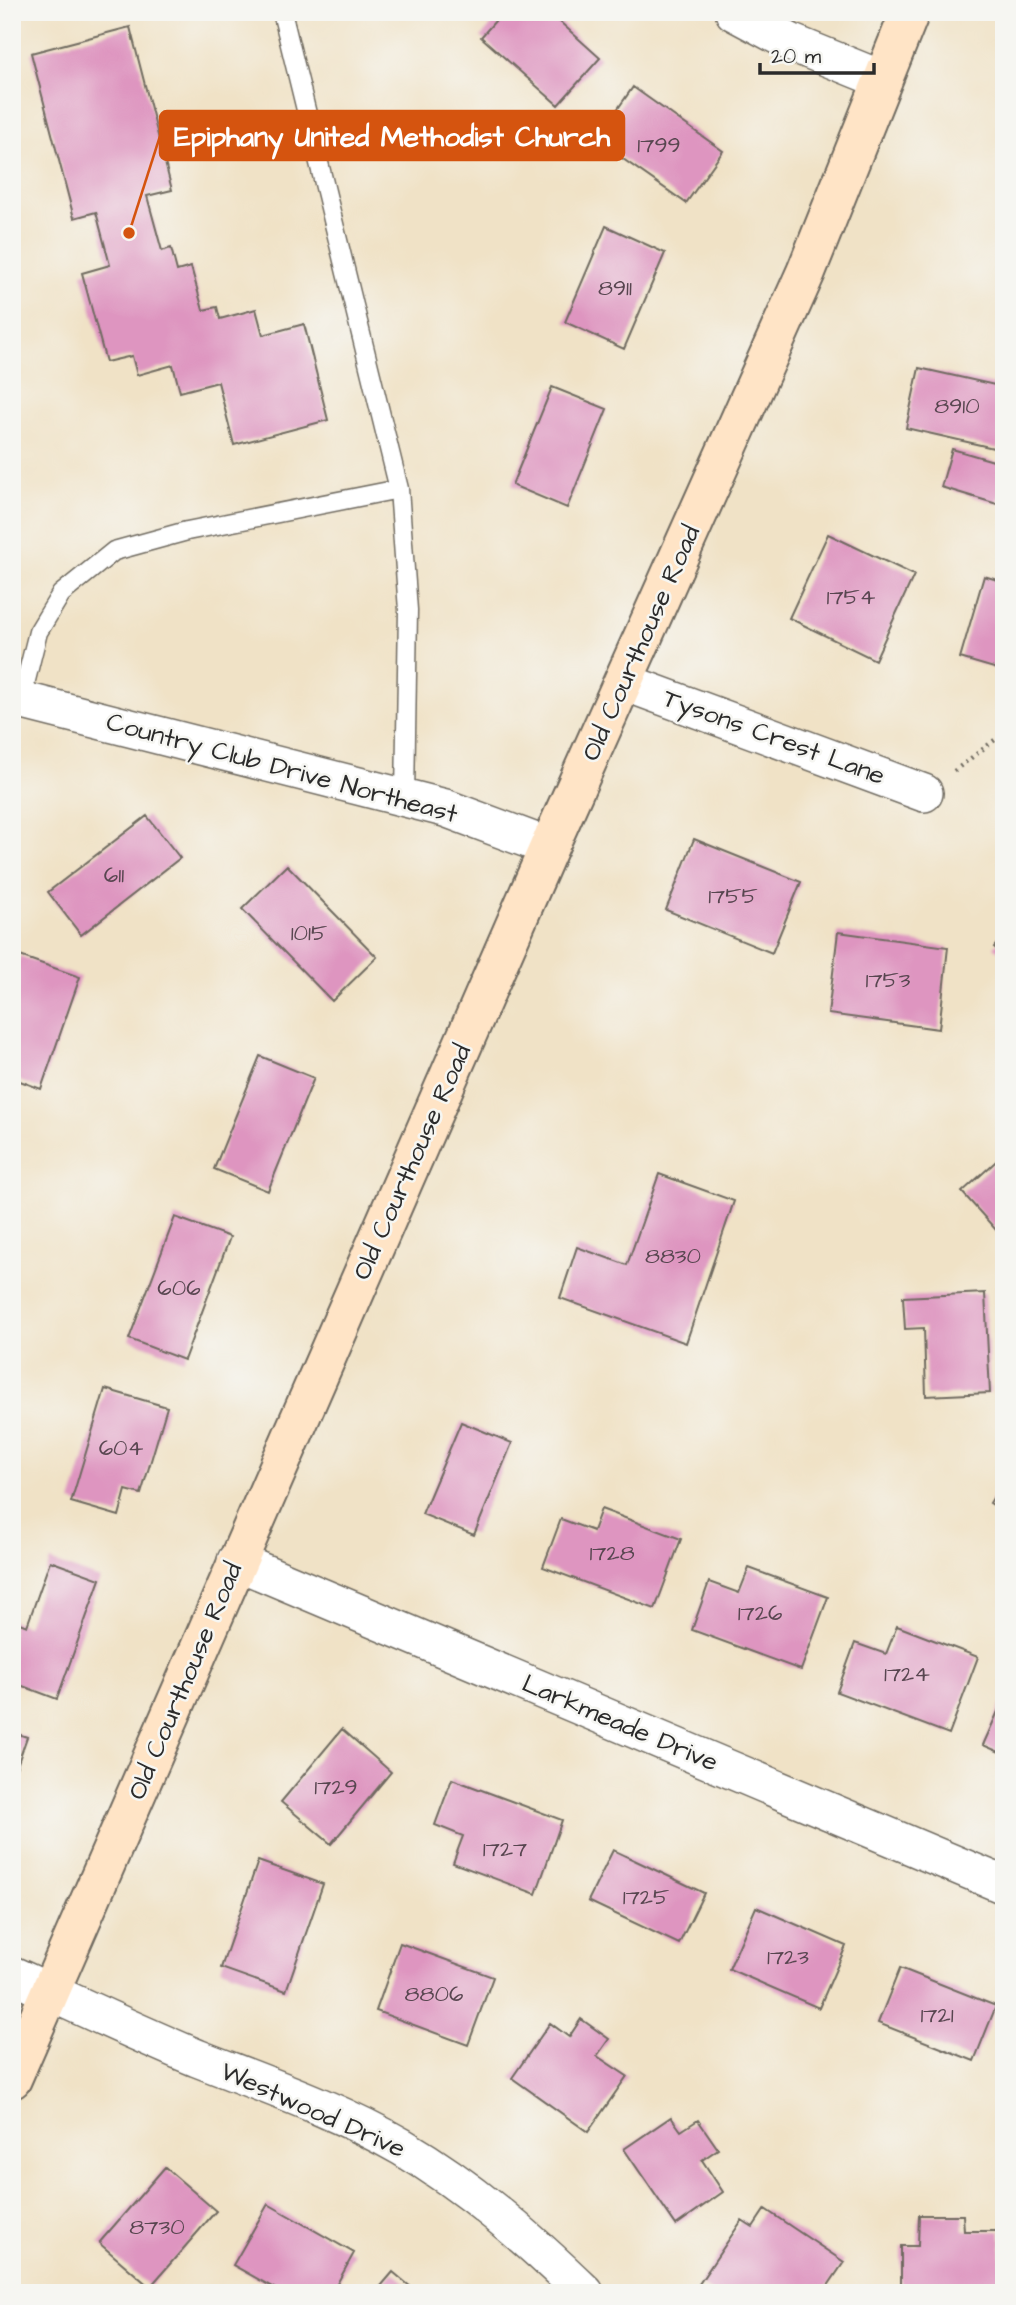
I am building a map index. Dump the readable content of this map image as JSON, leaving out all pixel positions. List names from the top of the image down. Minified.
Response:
{"streets":{"street":["Old Courthouse Road","Tysons Crest Lane","Country Club Drive Northeast","Larkmeade Drive","Westwood Drive"]},"crossings":[["Old Courthouse Road","Tysons Crest Lane"],["Old Courthouse Road","Country Club Drive Northeast"],["Old Courthouse Road","Larkmeade Drive"],["Old Courthouse Road","Westwood Drive"]],"places":["Epiphany United Methodist Church"],"house_numbers":["1799","8911","8910","1754","611","1755","1015","1753","8830","606","604","1728","1726","1724","1729","1727","1725","1723","8806","1721","8730"],"scale_bar":"20 m"}
